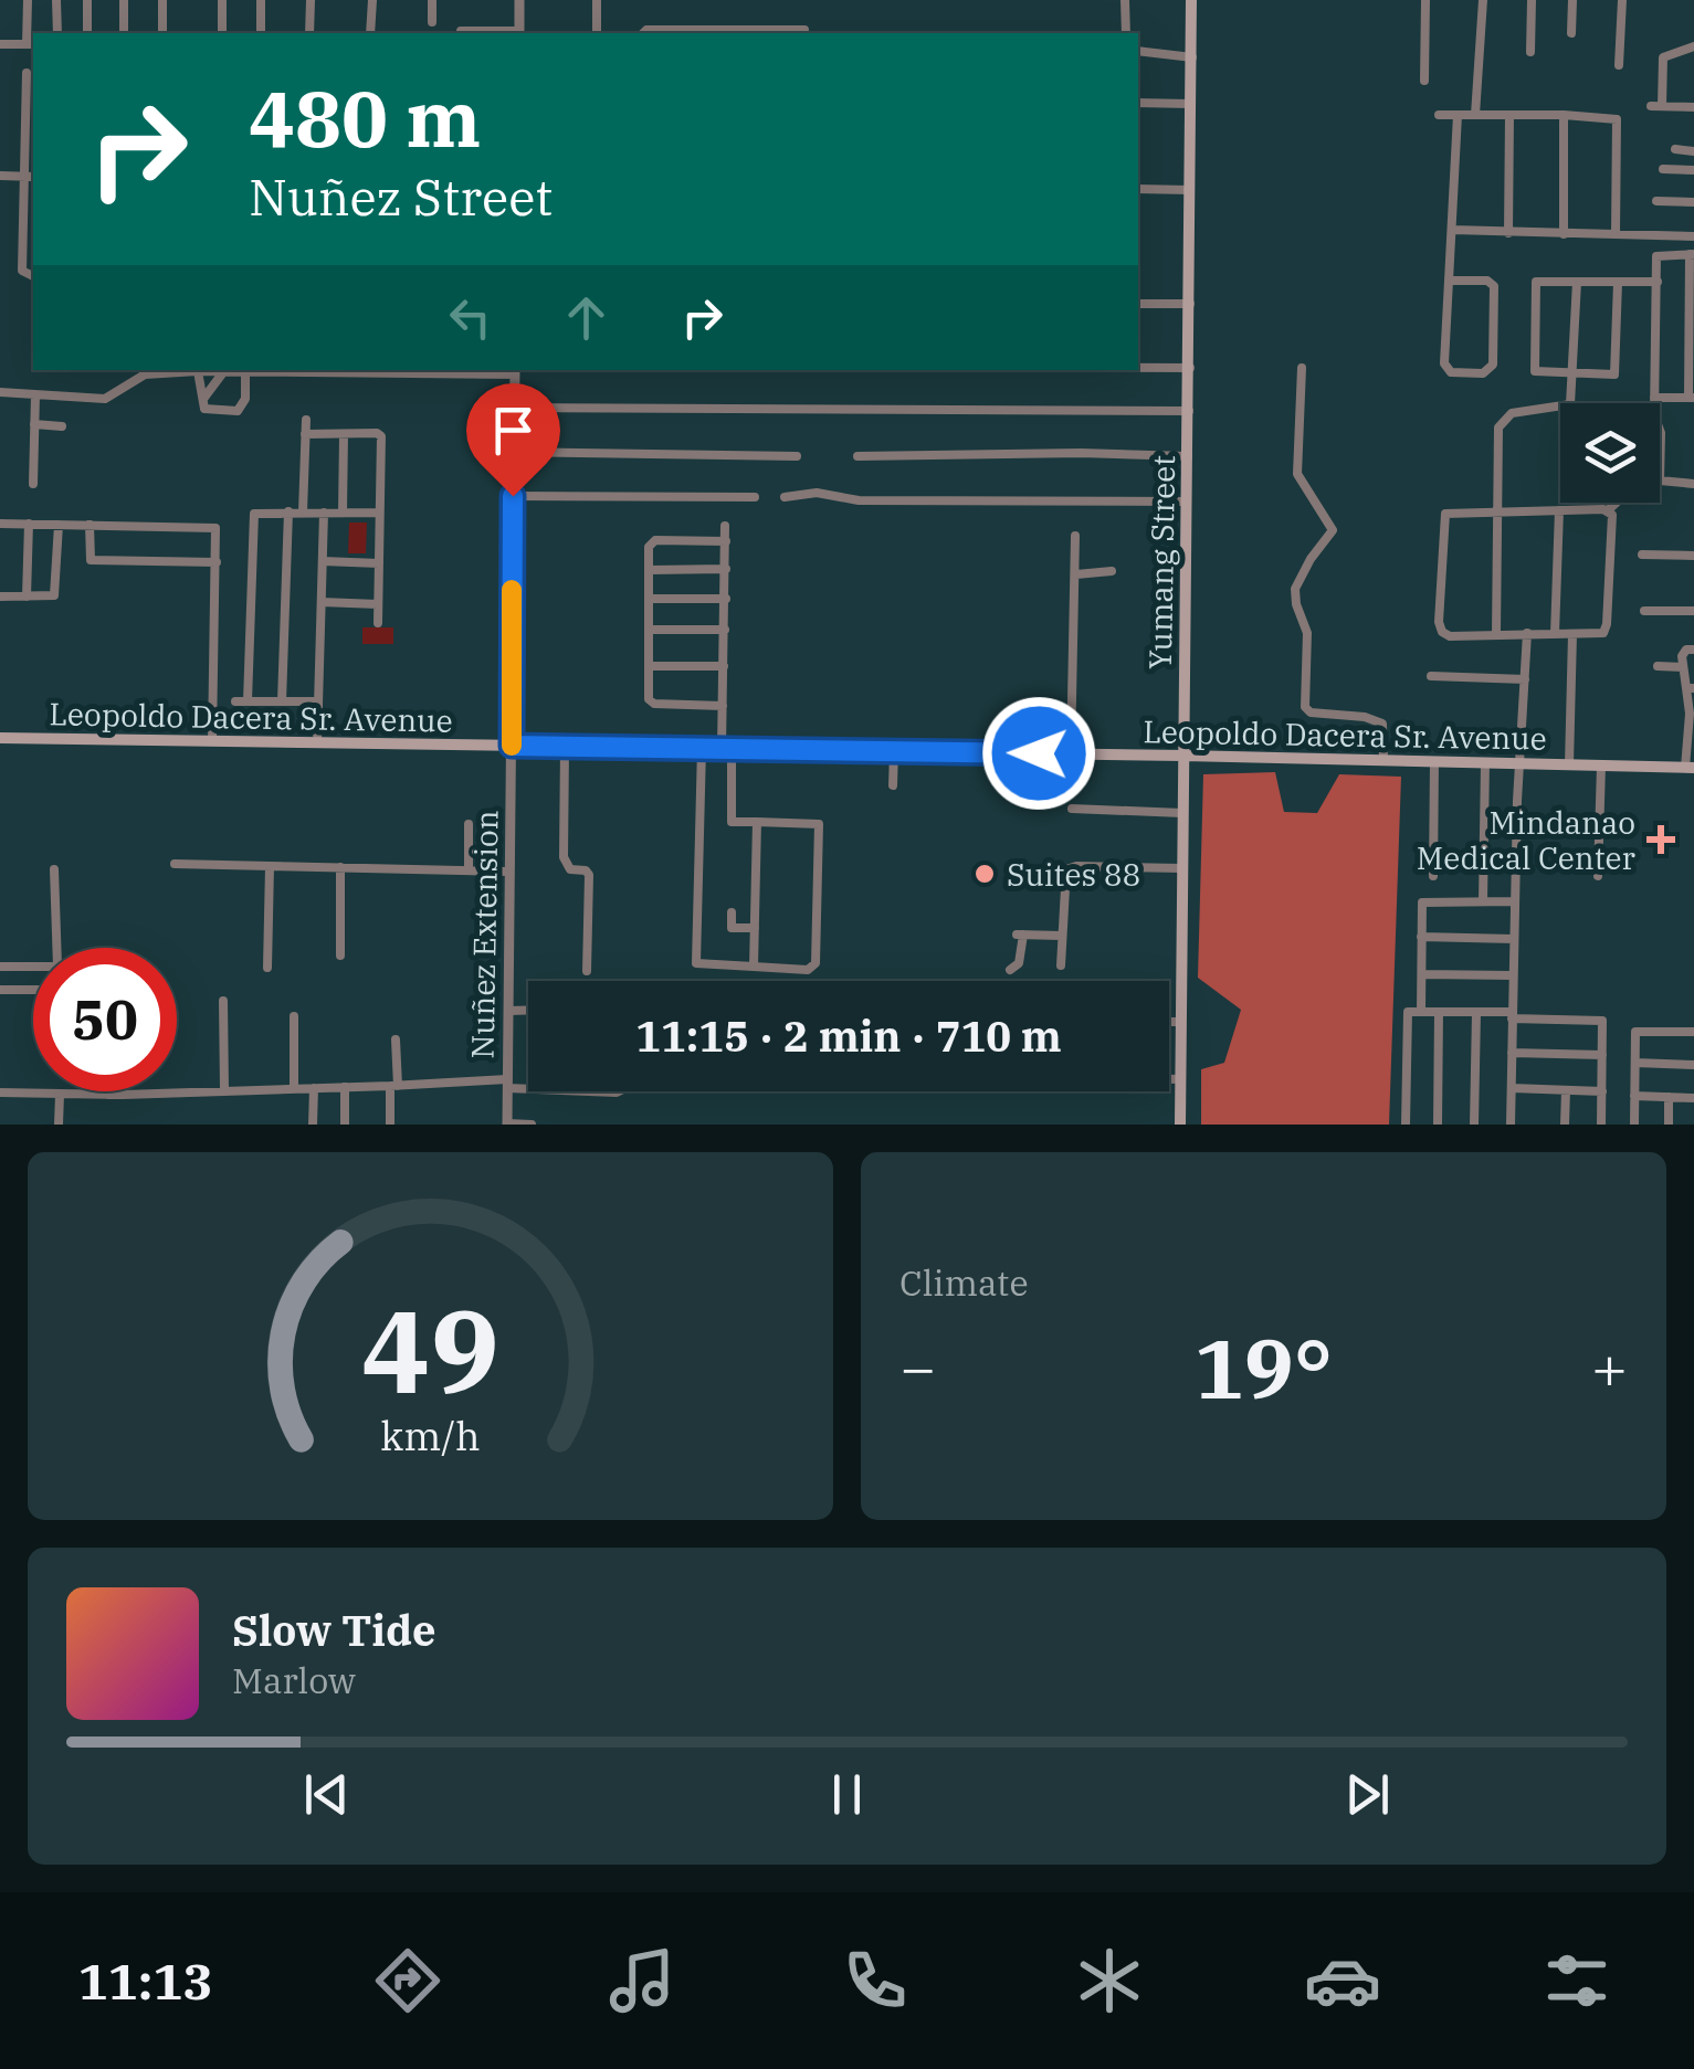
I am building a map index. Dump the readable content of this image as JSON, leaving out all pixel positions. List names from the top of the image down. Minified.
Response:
{"streets":{"main road":["Yumang Street","Leopoldo Dacera Sr. Avenue"],"street":["Nuñez Extension"]},"crossings":[["Yumang Street","Leopoldo Dacera Sr. Avenue"],["Leopoldo Dacera Sr. Avenue","Nuñez Extension"]],"places":{"health":["Mindanao Medical Center"],"other":["Suites 88"]},"page":{"turn":["480 m","Nuñez Street"],"limit":"50","trip":"11:15 · 2 min · 710 m","tile":"Climate","heat":["−","19°","+"],"song":["Slow Tide","Marlow"],"tabs":"11:13","gauge":["49","km/h"]}}
